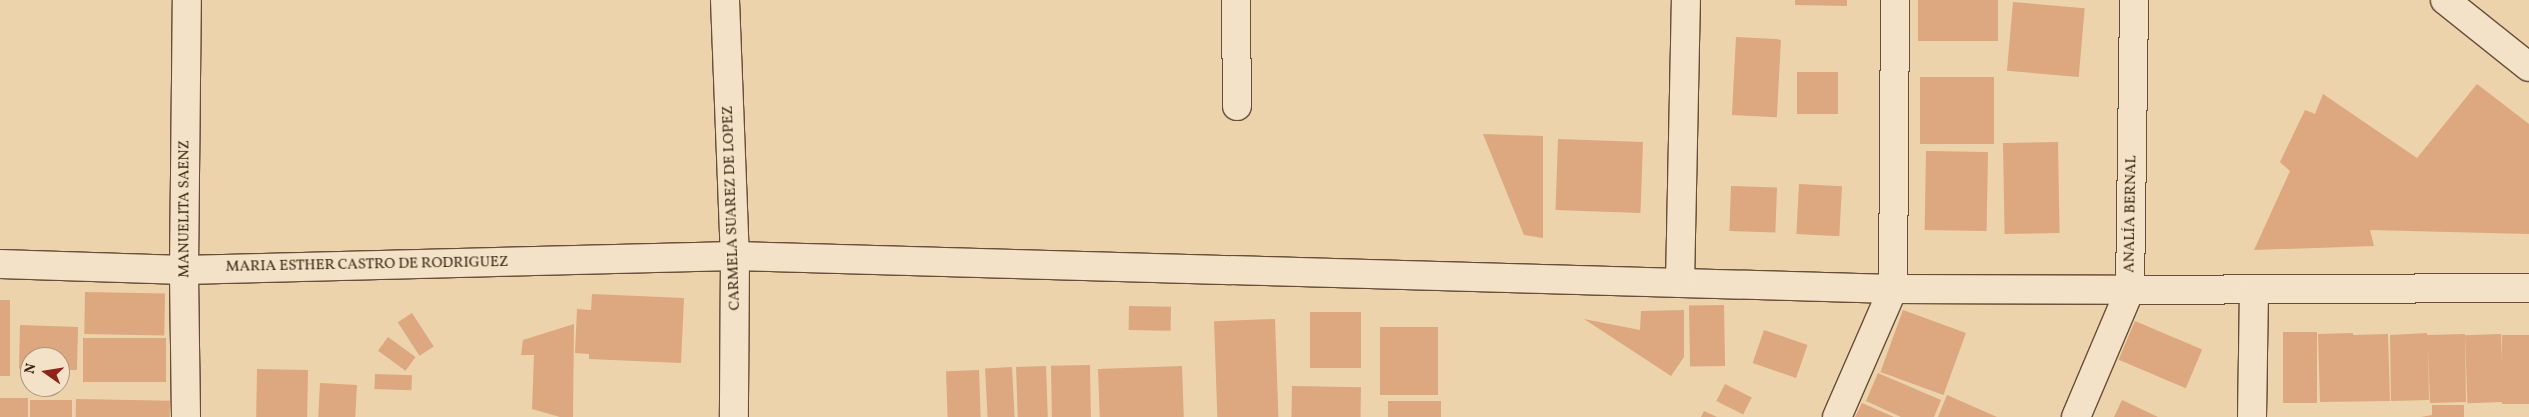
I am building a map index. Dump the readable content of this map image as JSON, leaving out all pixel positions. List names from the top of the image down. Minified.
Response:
{"streets":{"street":["CARMELA SUAREZ DE LOPEZ","MANUELITA SAENZ","ANALÍA BERNAL","MARIA ESTHER CASTRO DE RODRIGUEZ"]},"crossings":[["CARMELA SUAREZ DE LOPEZ","MARIA ESTHER CASTRO DE RODRIGUEZ"],["MANUELITA SAENZ","MARIA ESTHER CASTRO DE RODRIGUEZ"],["ANALÍA BERNAL","MARIA ESTHER CASTRO DE RODRIGUEZ"]],"north":"left"}
